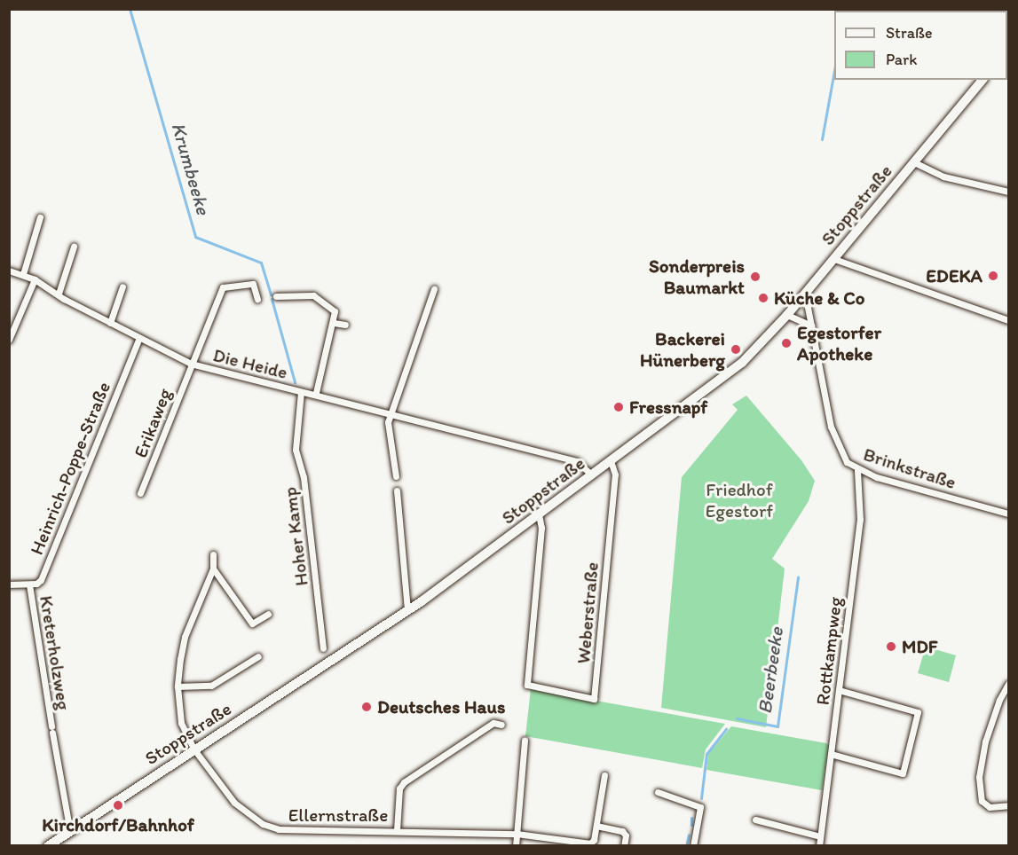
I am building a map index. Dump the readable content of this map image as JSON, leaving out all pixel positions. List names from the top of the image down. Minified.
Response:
{"streets":{"main road":["Stoppstraße"],"street":["Die Heide","Erikaweg","Heinrich-Poppe-Straße","Brinkstraße","Hoher Kamp","Weberstraße","Rottkampweg","Kreterholzweg","Ellernstraße"]},"crossings":[["Stoppstraße","Die Heide"],["Stoppstraße","Brinkstraße"],["Stoppstraße","Weberstraße"],["Stoppstraße","Kreterholzweg"],["Stoppstraße","Ellernstraße"],["Die Heide","Erikaweg"],["Die Heide","Heinrich-Poppe-Straße"],["Die Heide","Hoher Kamp"],["Heinrich-Poppe-Straße","Kreterholzweg"],["Brinkstraße","Rottkampweg"]],"water":["Krumbeeke","Beerbeeke"],"parks":["Friedhof Egestorf"],"places":["EDEKA","Sonderpreis Baumarkt","Küche & Co","Egestorfer Apotheke","Backerei Hünerberg","Fressnapf","MDF","Deutsches Haus","Kirchdorf/Bahnhof"],"legend":["Straße","Park"]}
